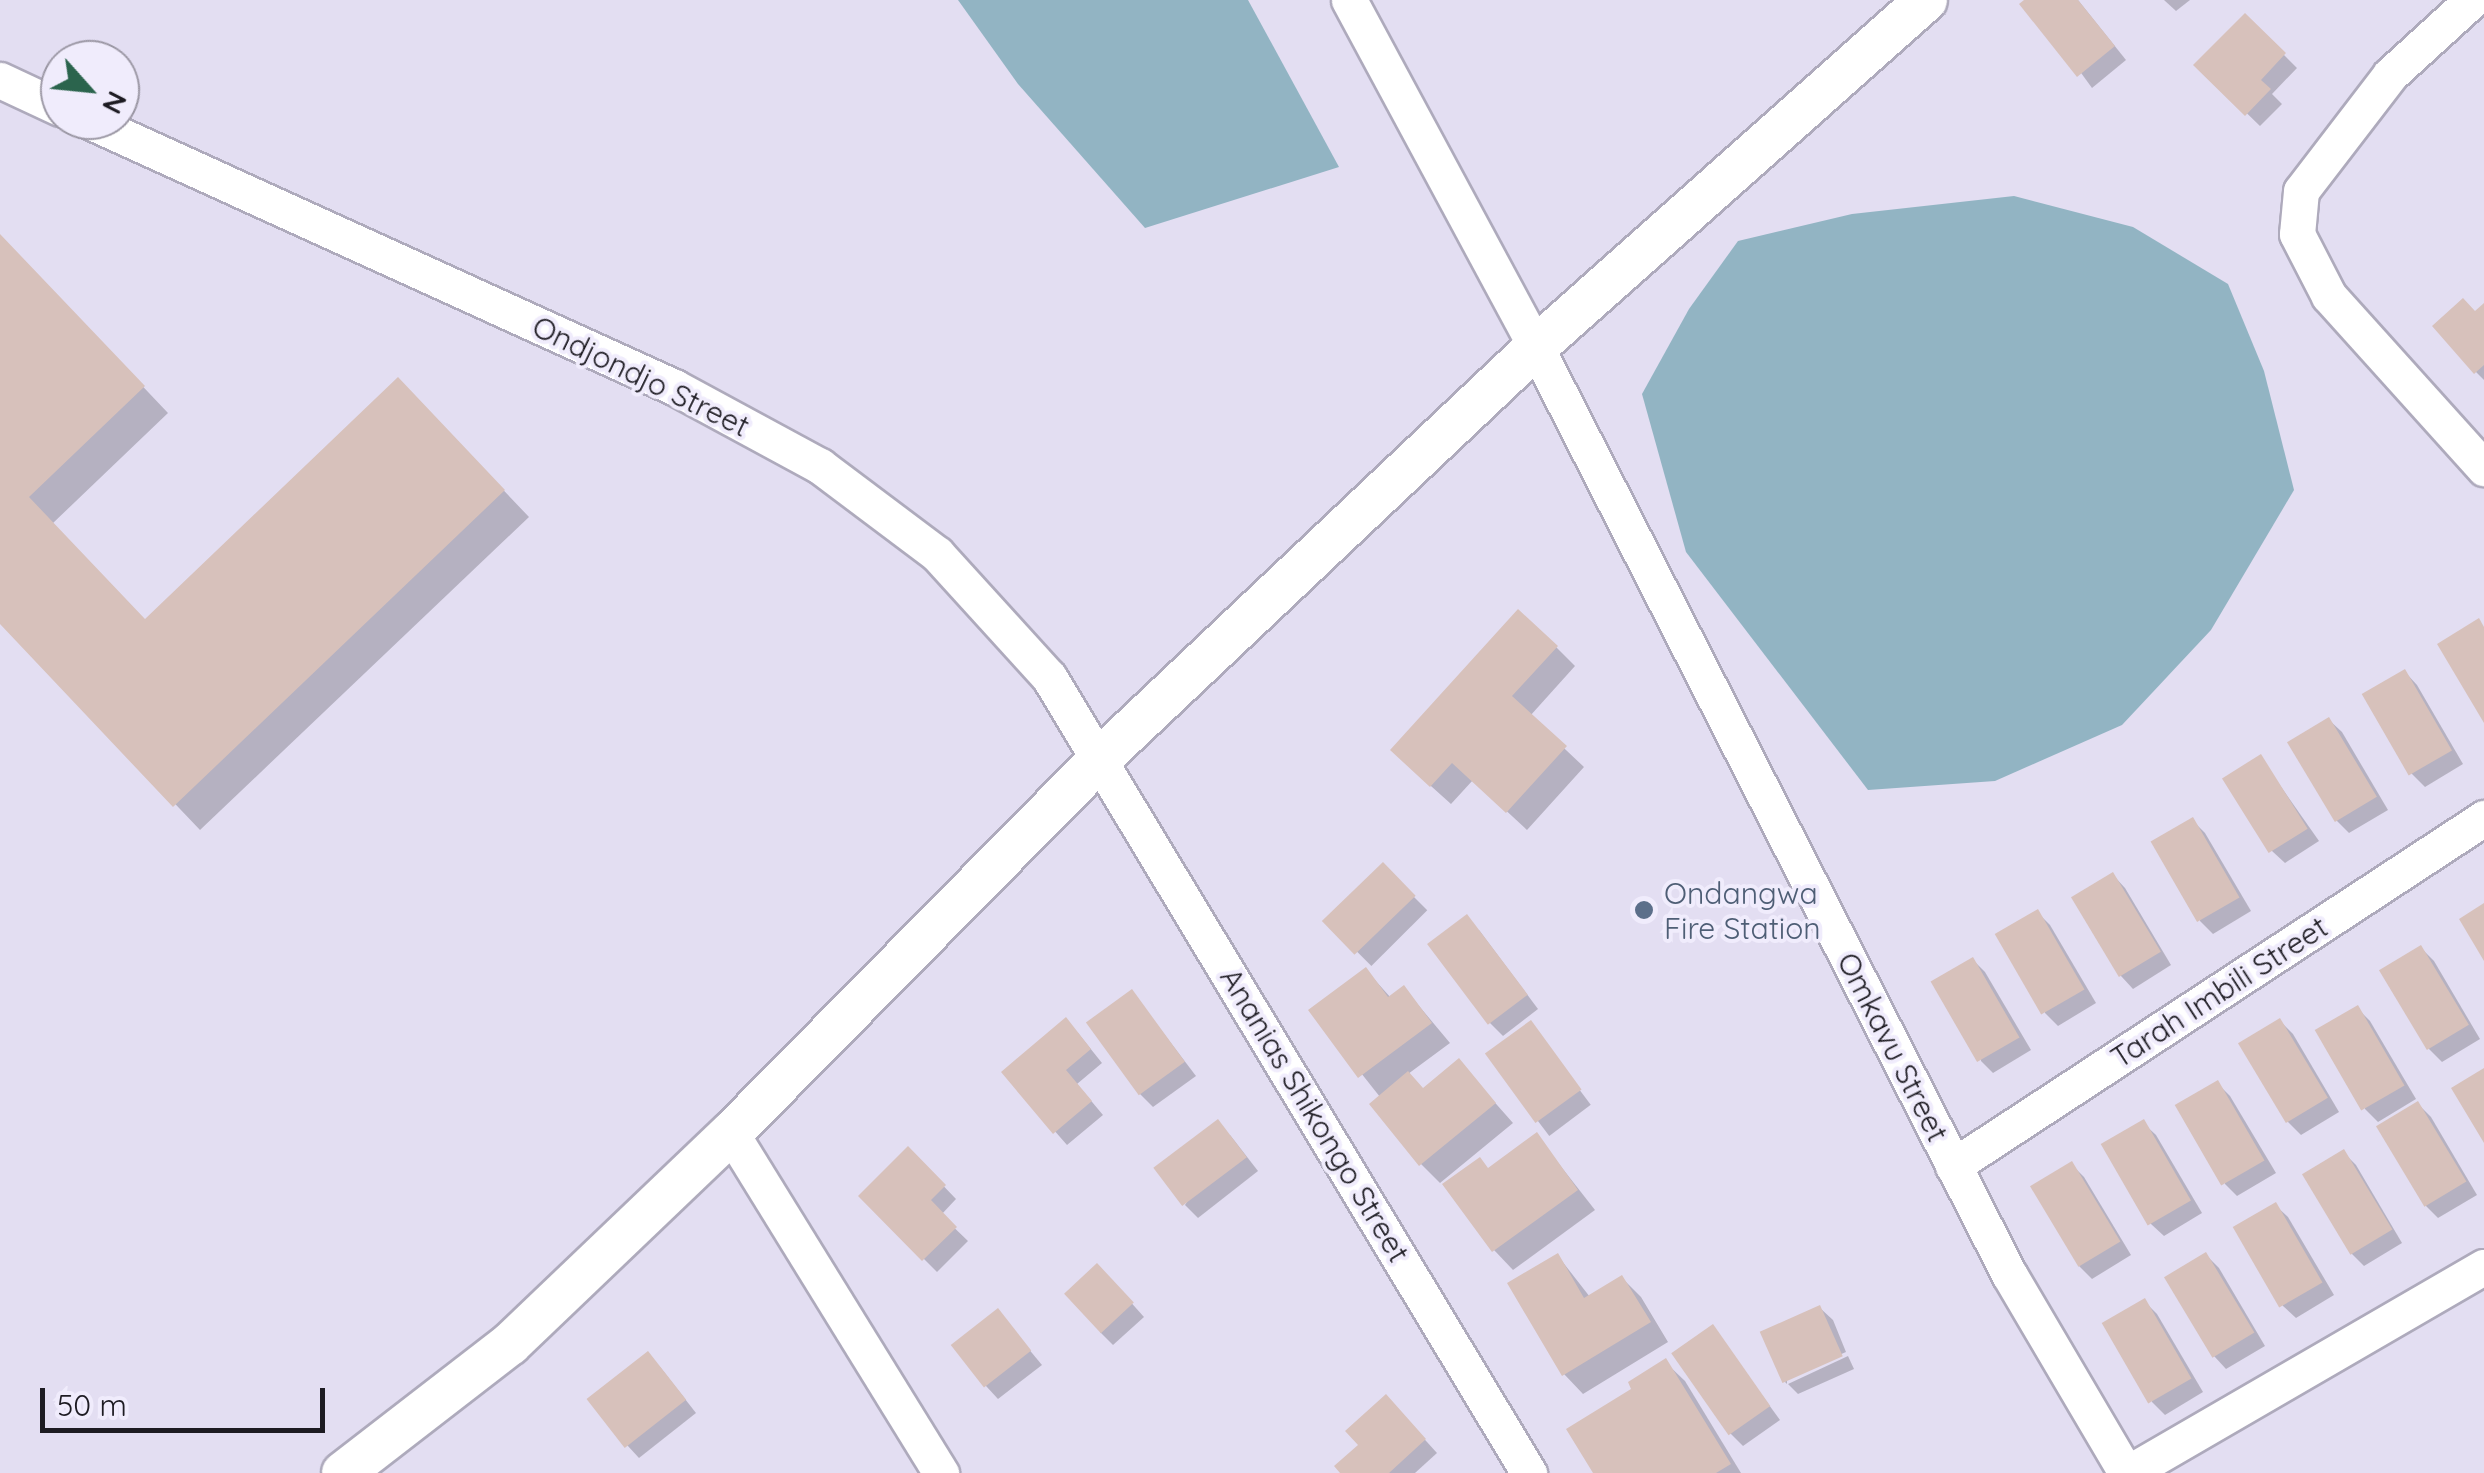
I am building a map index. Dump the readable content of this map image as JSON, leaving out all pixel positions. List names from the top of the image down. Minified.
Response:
{"streets":{"street":["Ondjondjo Street","Tarah Imbili Street","Omkavu Street","Ananias Shikongo Street"]},"crossings":[["Ondjondjo Street","Ananias Shikongo Street"],["Tarah Imbili Street","Omkavu Street"]],"places":["Ondangwa Fire Station"],"scale_bar":"50 m","north":"bottom right"}
